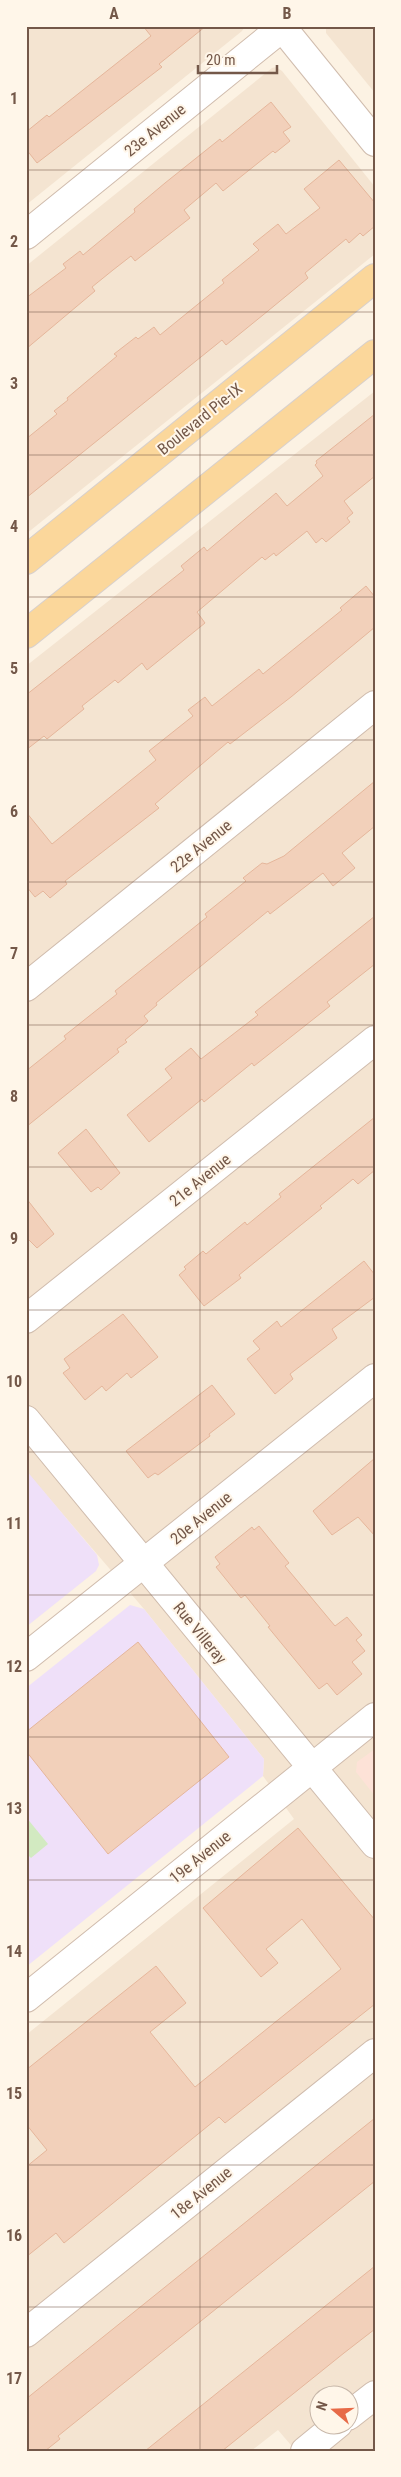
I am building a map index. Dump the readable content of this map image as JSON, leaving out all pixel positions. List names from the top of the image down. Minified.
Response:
{"streets":{"main road":["Boulevard Pie-IX"],"street":["23e Avenue","22e Avenue","21e Avenue","20e Avenue","Rue Villeray","19e Avenue","18e Avenue"]},"crossings":[["20e Avenue","Rue Villeray"],["Rue Villeray","19e Avenue"]],"scale_bar":"20 m","north":"left","grid":{"columns":["A","B"],"rows":["1","2","3","4","5","6","7","8","9","10","11","12","13","14","15","16","17"]}}
